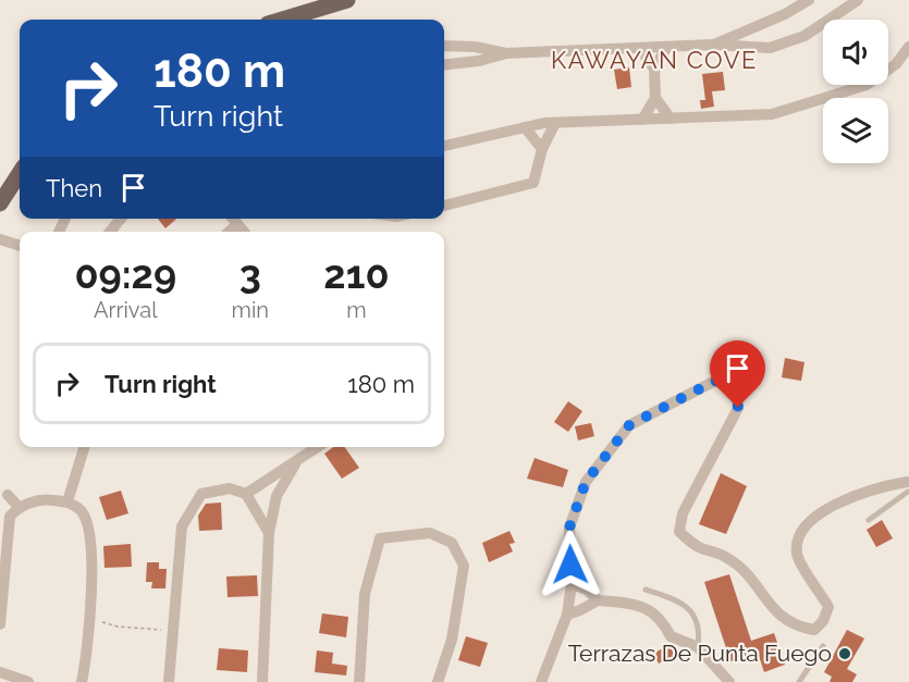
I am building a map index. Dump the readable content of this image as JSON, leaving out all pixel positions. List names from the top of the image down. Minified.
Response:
{"districts":["KAWAYAN COVE"],"places":["Terrazas De Punta Fuego"],"page":{"turn":["180 m","Turn right"],"then":"Then","eta":["09:29","Arrival","3","min","210","m"],"list":[{"name":"Turn right","value":"180 m"}]}}
